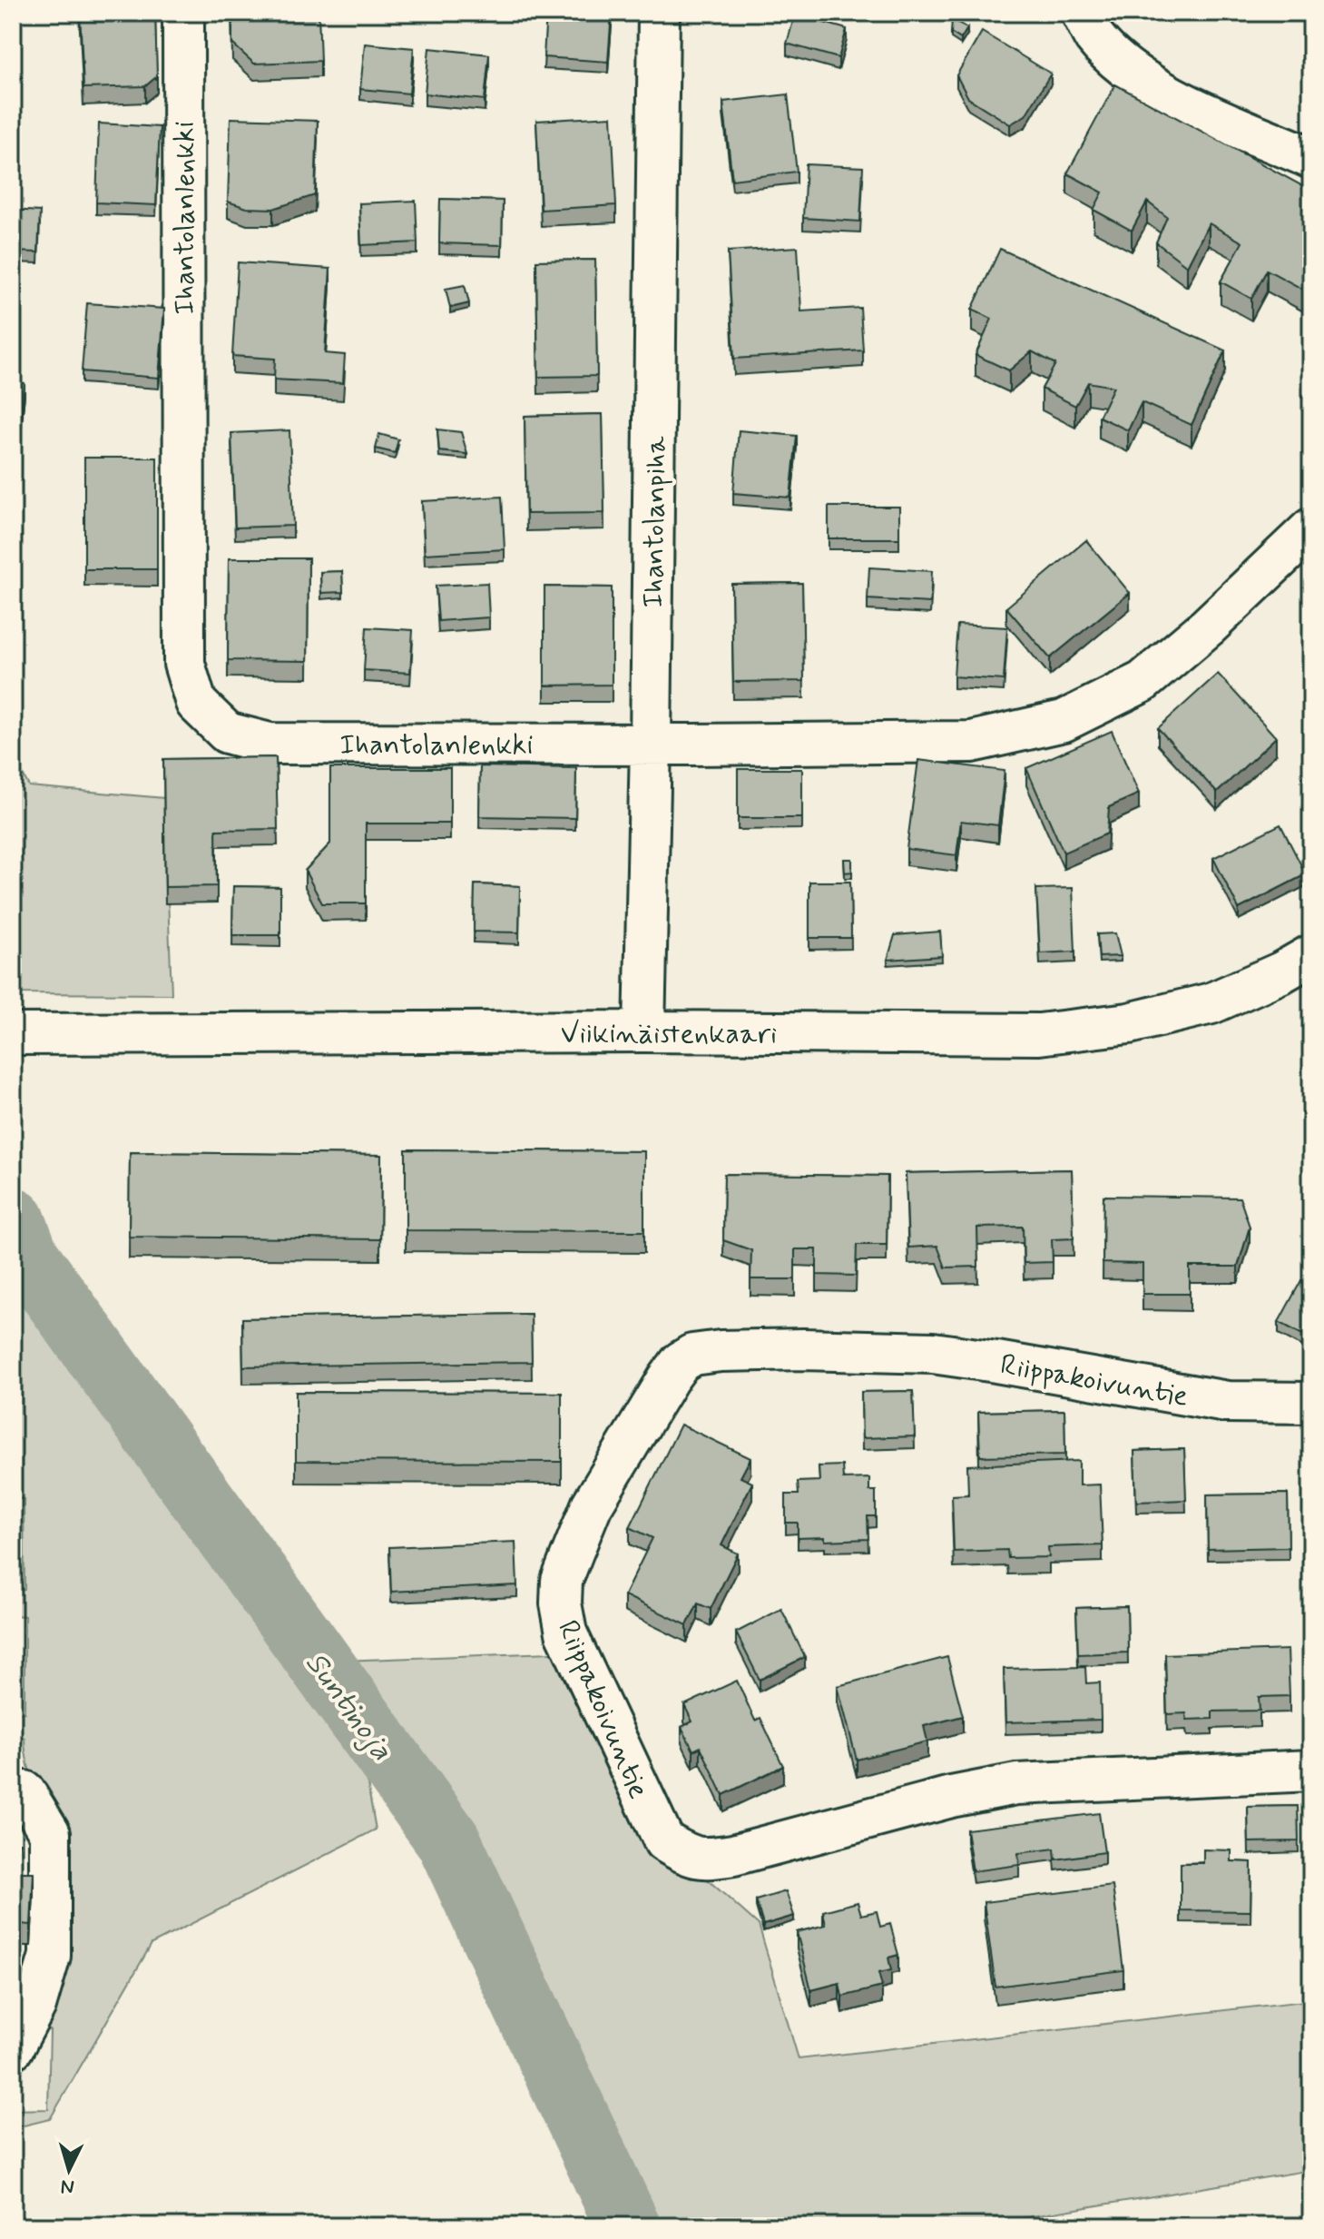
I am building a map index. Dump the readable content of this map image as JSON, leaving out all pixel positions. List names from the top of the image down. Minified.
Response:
{"streets":{"street":["Ihantolanlenkki","Ihantolanpiha","Viikinäistenkaari","Riippakoivuntie"]},"crossings":[["Ihantolanlenkki","Ihantolanpiha"],["Ihantolanpiha","Viikinäistenkaari"]],"water":["Suntinoja"],"north":"bottom"}
